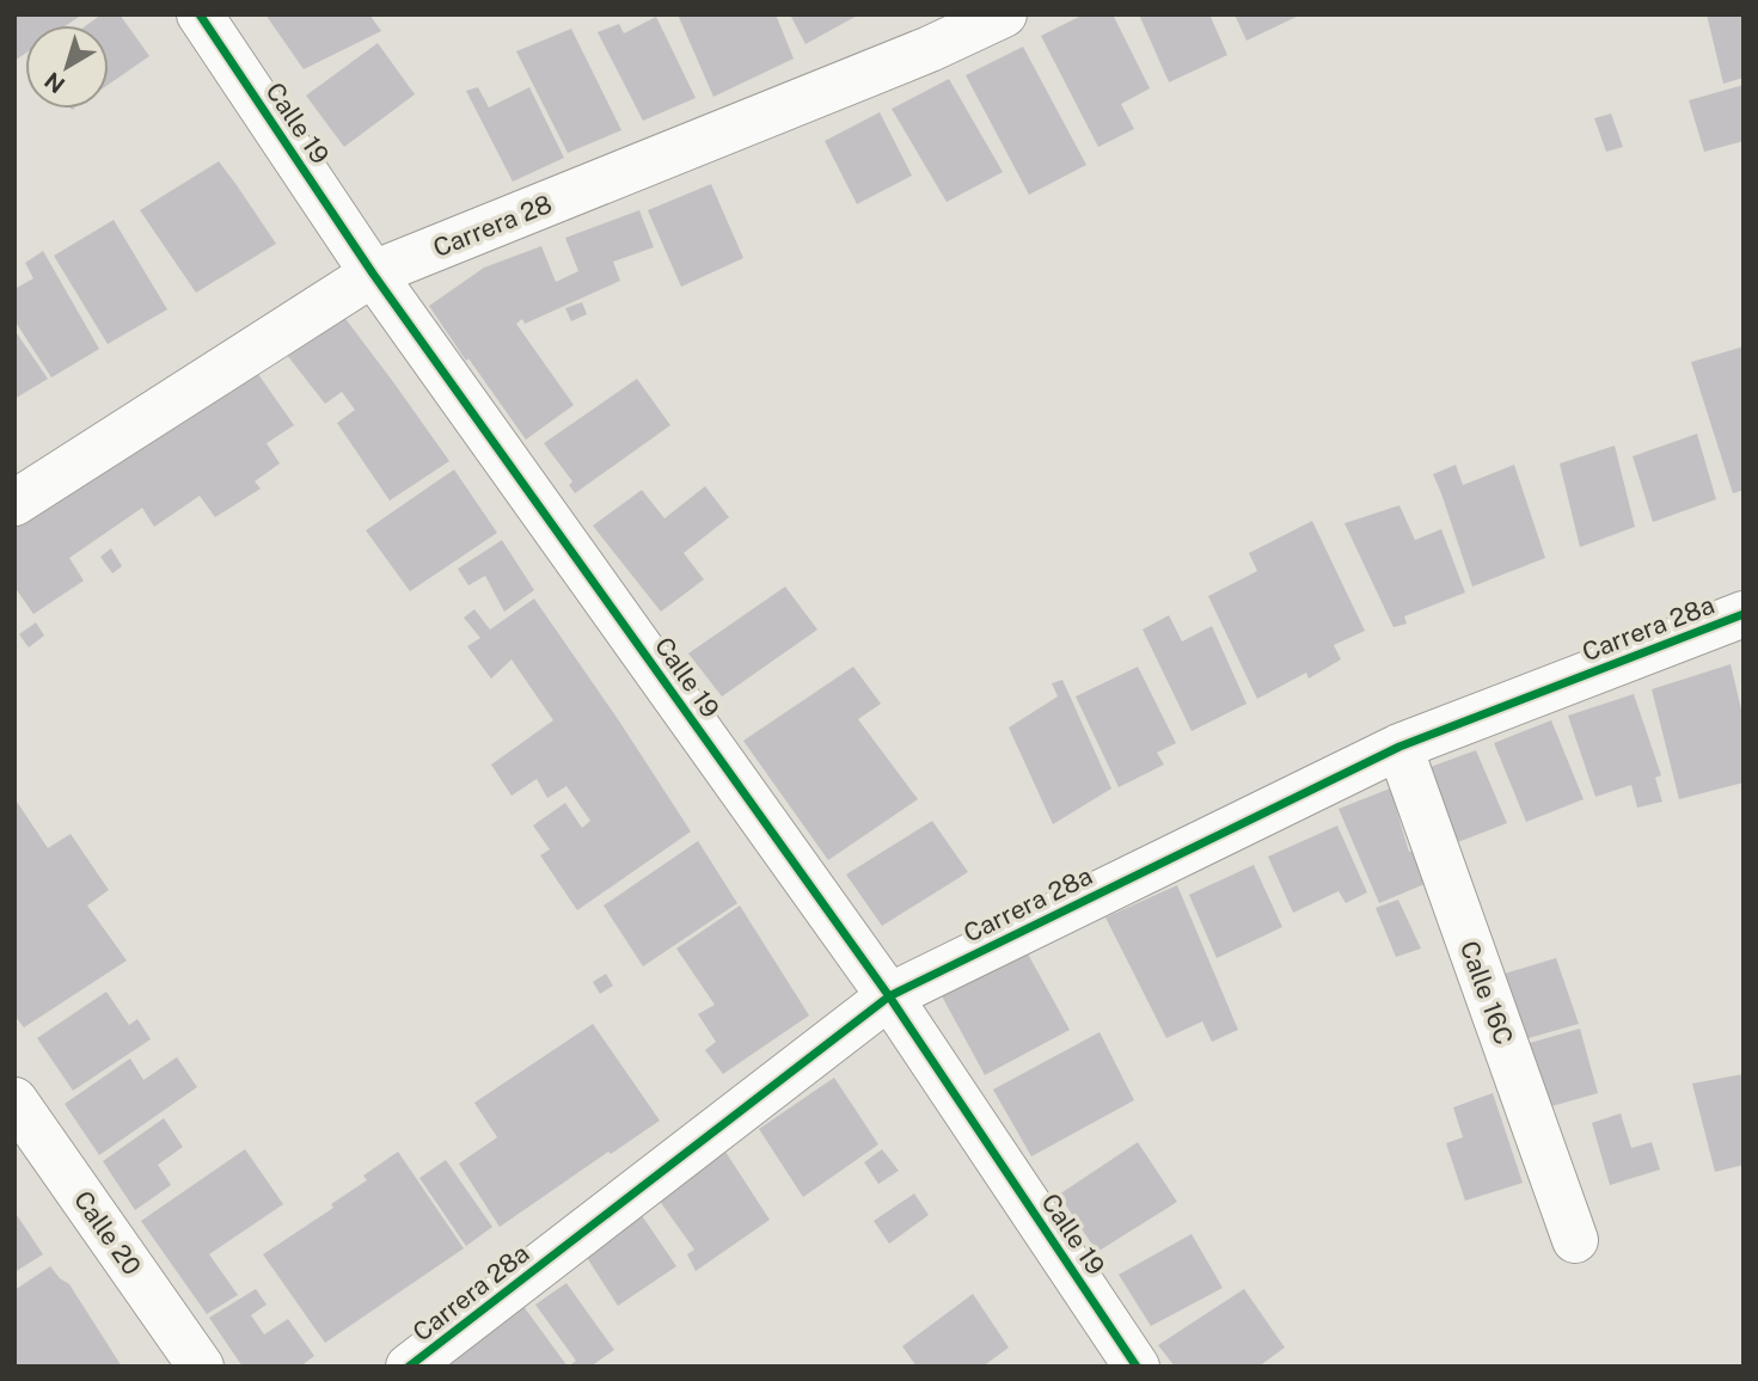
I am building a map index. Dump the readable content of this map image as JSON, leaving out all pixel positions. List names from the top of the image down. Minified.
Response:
{"streets":{"street":["Calle 19","Carrera 28","Carrera 28a","Calle 16C","Calle 20"]},"crossings":[["Calle 19","Carrera 28"],["Calle 19","Carrera 28a"],["Carrera 28a","Calle 16C"]],"north":"bottom left"}
